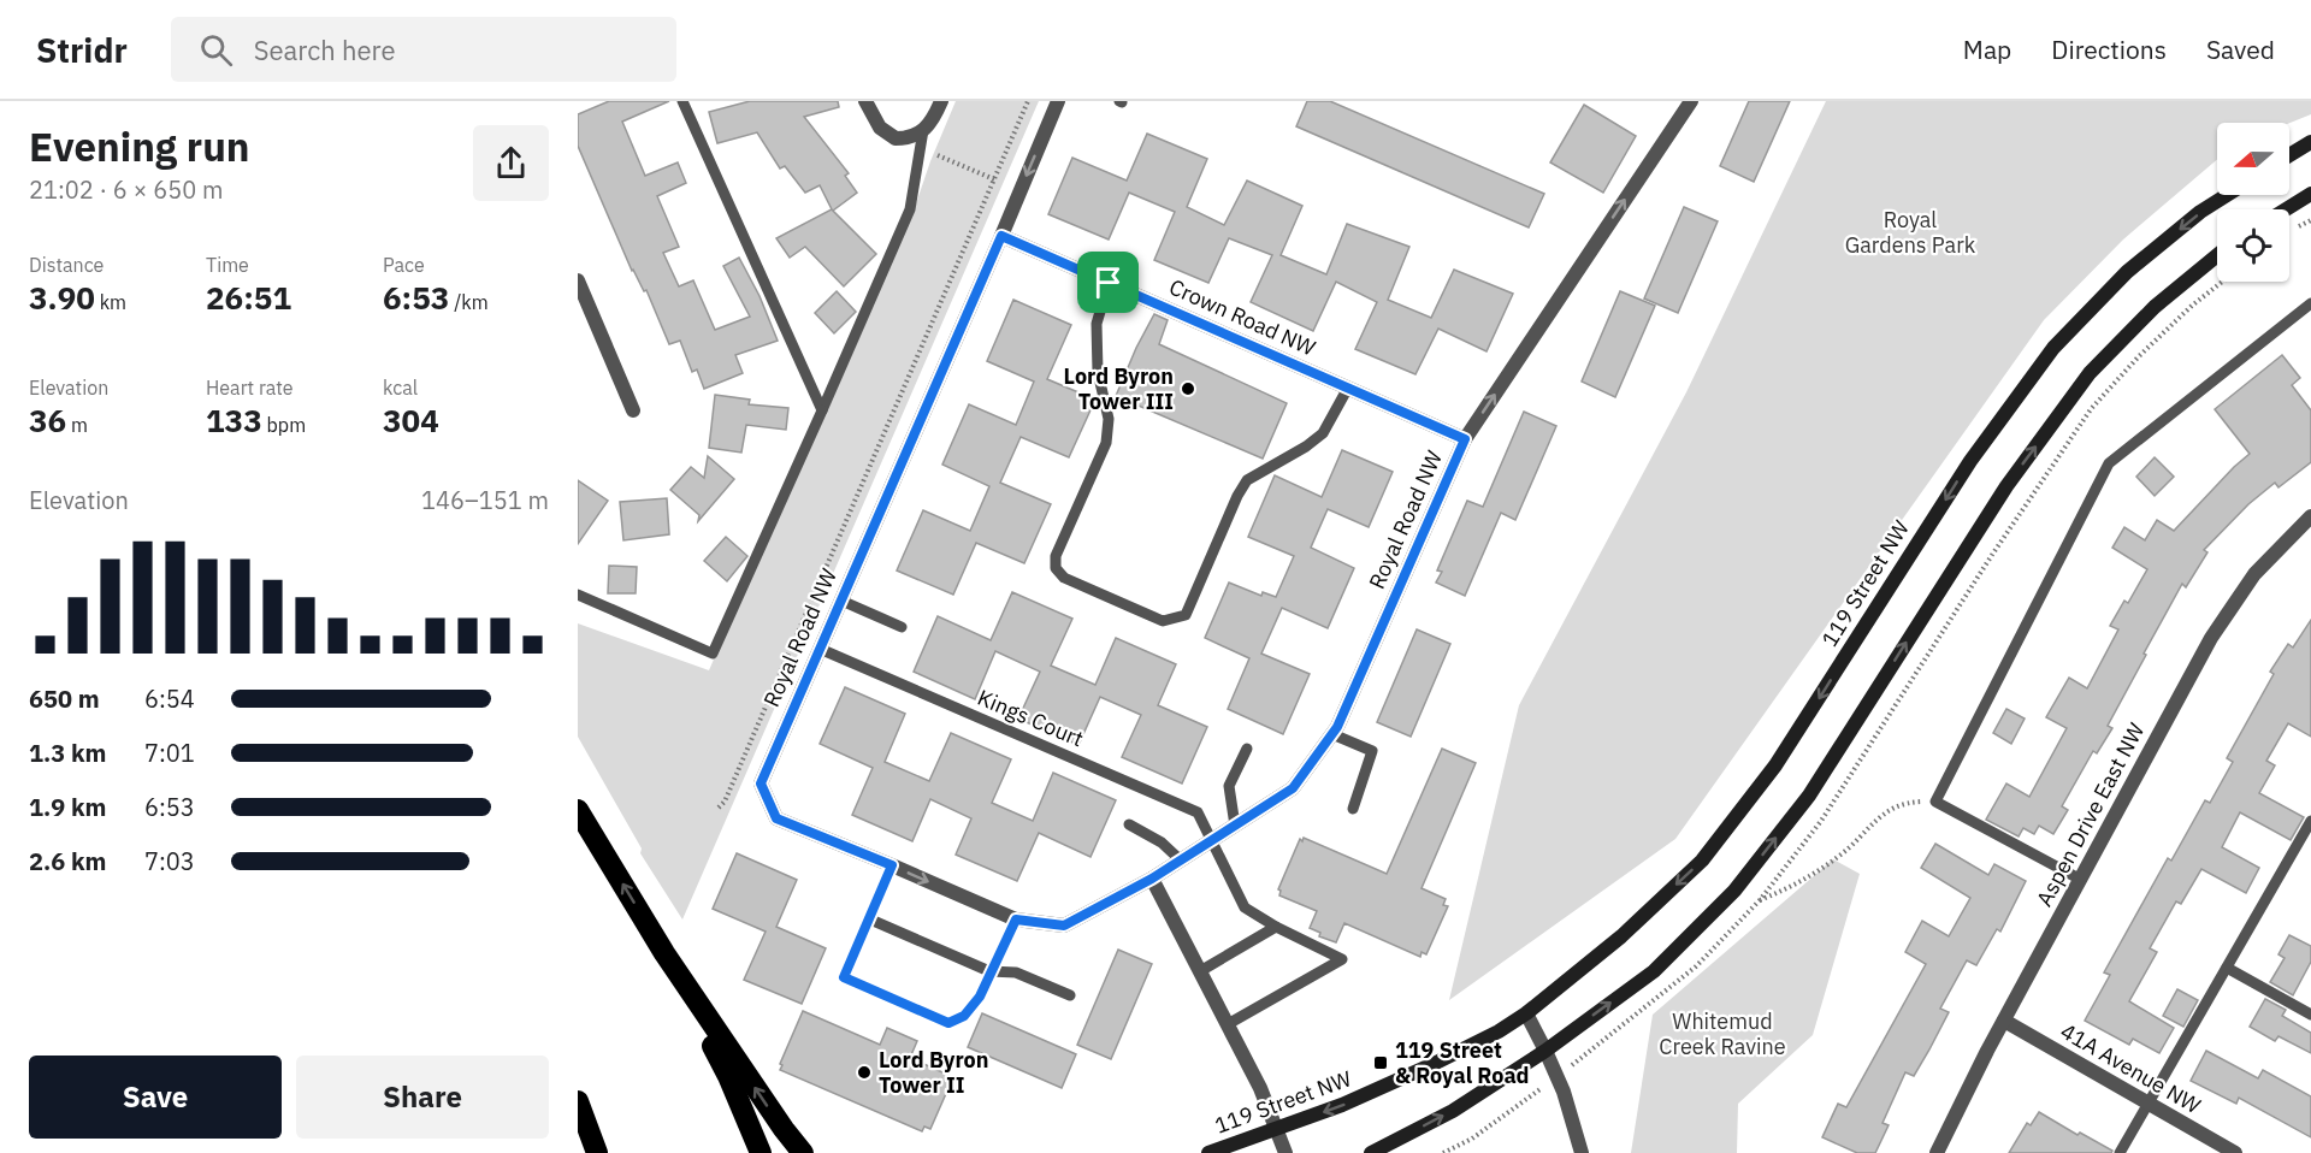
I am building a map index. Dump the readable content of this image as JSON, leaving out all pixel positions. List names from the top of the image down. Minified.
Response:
{"streets":{"main road":["119 Street NW"],"street":["Crown Road NW","Royal Road NW","Aspen Drive East NW","41A Avenue NW"],"lane":["Kings Court"]},"crossings":[["Crown Road NW","Royal Road NW"],["Royal Road NW","Kings Court"],["Aspen Drive East NW","41A Avenue NW"]],"parks":["Royal Gardens Park","Whitemud Creek Ravine"],"places":{"other":["Lord Byron Tower III","Lord Byron Tower II"],"transit":["119 Street & Royal Road"]},"north":"left","page":{"header":"Stridr","search":"Search here","nav":["Map","Directions","Saved"],"heading":["Evening run","21:02 · 6 × 650 m"],"stats":[["Distance","3.90 km"],["Time","26:51"],["Pace","6:53 /km"],["Elevation","36 m"],["Heart rate","133 bpm"],["kcal","304"]],"chart":["Elevation","146–151 m"],"list":[{"name":"650 m","note":"6:54"},{"name":"1.3 km","note":"7:01"},{"name":"1.9 km","note":"6:53"},{"name":"2.6 km","note":"7:03"}],"buttons":["Save","Share"]}}
